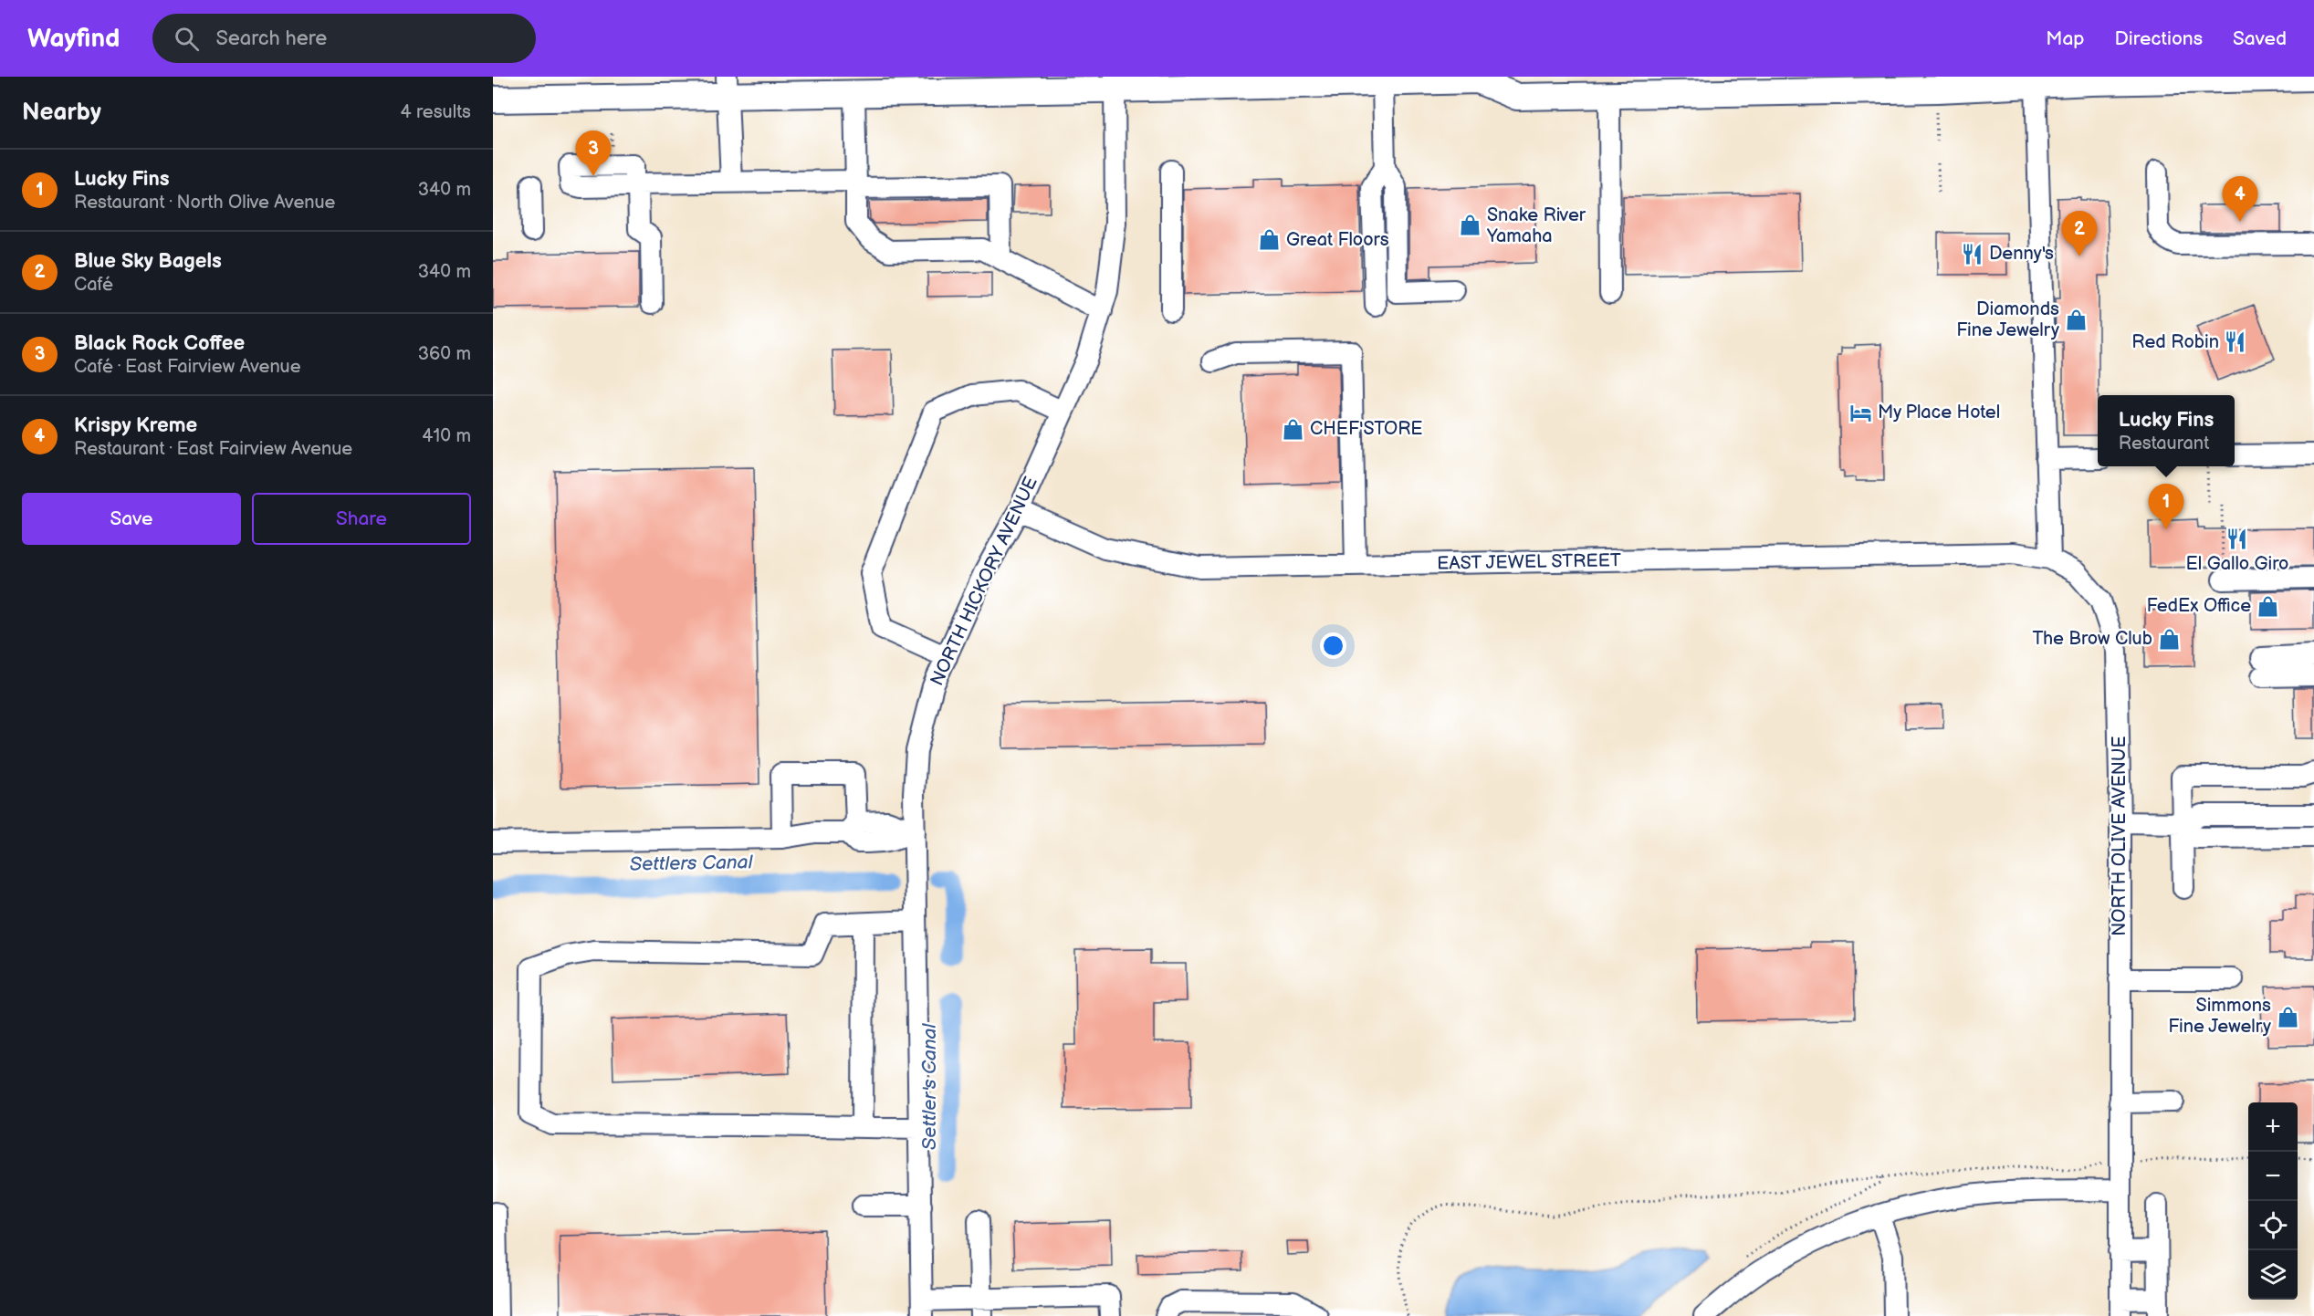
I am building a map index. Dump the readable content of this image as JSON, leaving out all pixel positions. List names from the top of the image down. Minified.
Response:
{"streets":{"street":["EAST JEWEL STREET","NORTH HICKORY AVENUE","NORTH OLIVE AVENUE"]},"crossings":[["EAST JEWEL STREET","NORTH HICKORY AVENUE"],["EAST JEWEL STREET","NORTH OLIVE AVENUE"]],"water":["Settlers Canal","Settler's Canal"],"places":{"shop":["Snake River Yamaha","Great Floors","Diamonds Fine Jewelry","CHEF'STORE","FedEx Office","The Brow Club","Simmons Fine Jewelry"],"restaurant":["Denny's","Red Robin","El Gallo Giro"],"hotel":["My Place Hotel"]},"page":{"header":"Wayfind","search":"Search here","nav":["Map","Directions","Saved"],"heading":["Nearby","4 results"],"pins":["3","4","2","1"],"list":[{"mark":"1","name":"Lucky Fins","note":"Restaurant · North Olive Avenue","value":"340 m"},{"mark":"2","name":"Blue Sky Bagels","note":"Café","value":"340 m"},{"mark":"3","name":"Black Rock Coffee","note":"Café · East Fairview Avenue","value":"360 m"},{"mark":"4","name":"Krispy Kreme","note":"Restaurant · East Fairview Avenue","value":"410 m"}],"popup":["Lucky Fins","Restaurant"],"buttons":["Save","Share"],"map_buttons":["+","−"]}}
